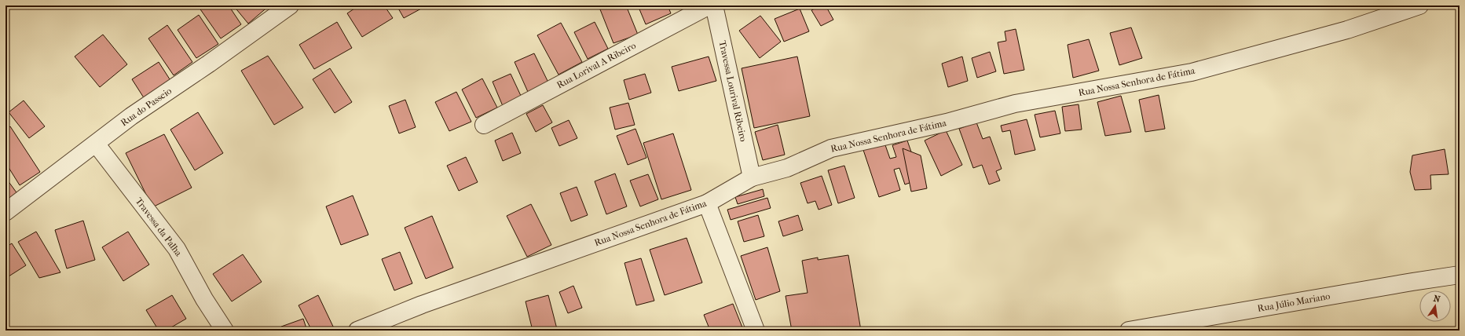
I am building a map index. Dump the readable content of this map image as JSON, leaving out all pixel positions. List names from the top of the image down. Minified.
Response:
{"streets":{"street":["Rua Lorival A Ribeiro","Rua Nossa Senhora de Fátima","Travessa Lourival Ribeiro","Rua do Passeio","Travessa da Palha","Rua Júlio Mariano"]},"crossings":[["Rua Nossa Senhora de Fátima","Travessa Lourival Ribeiro"],["Rua do Passeio","Travessa da Palha"]],"north":"top"}
